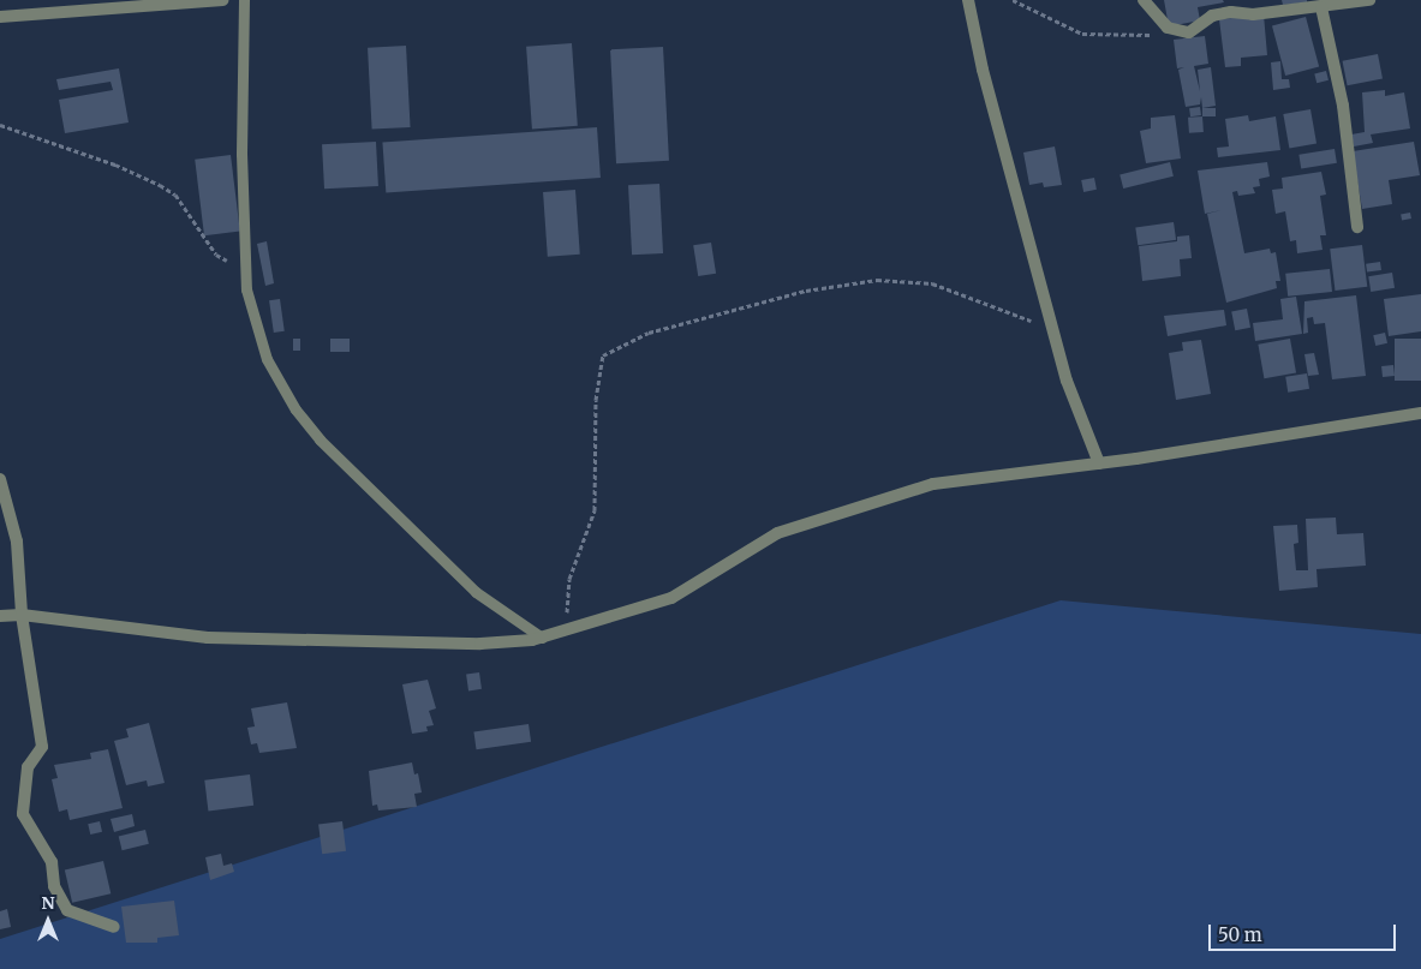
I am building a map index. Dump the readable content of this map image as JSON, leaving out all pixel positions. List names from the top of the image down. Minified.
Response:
{"scale_bar":"50 m","north":"top"}
